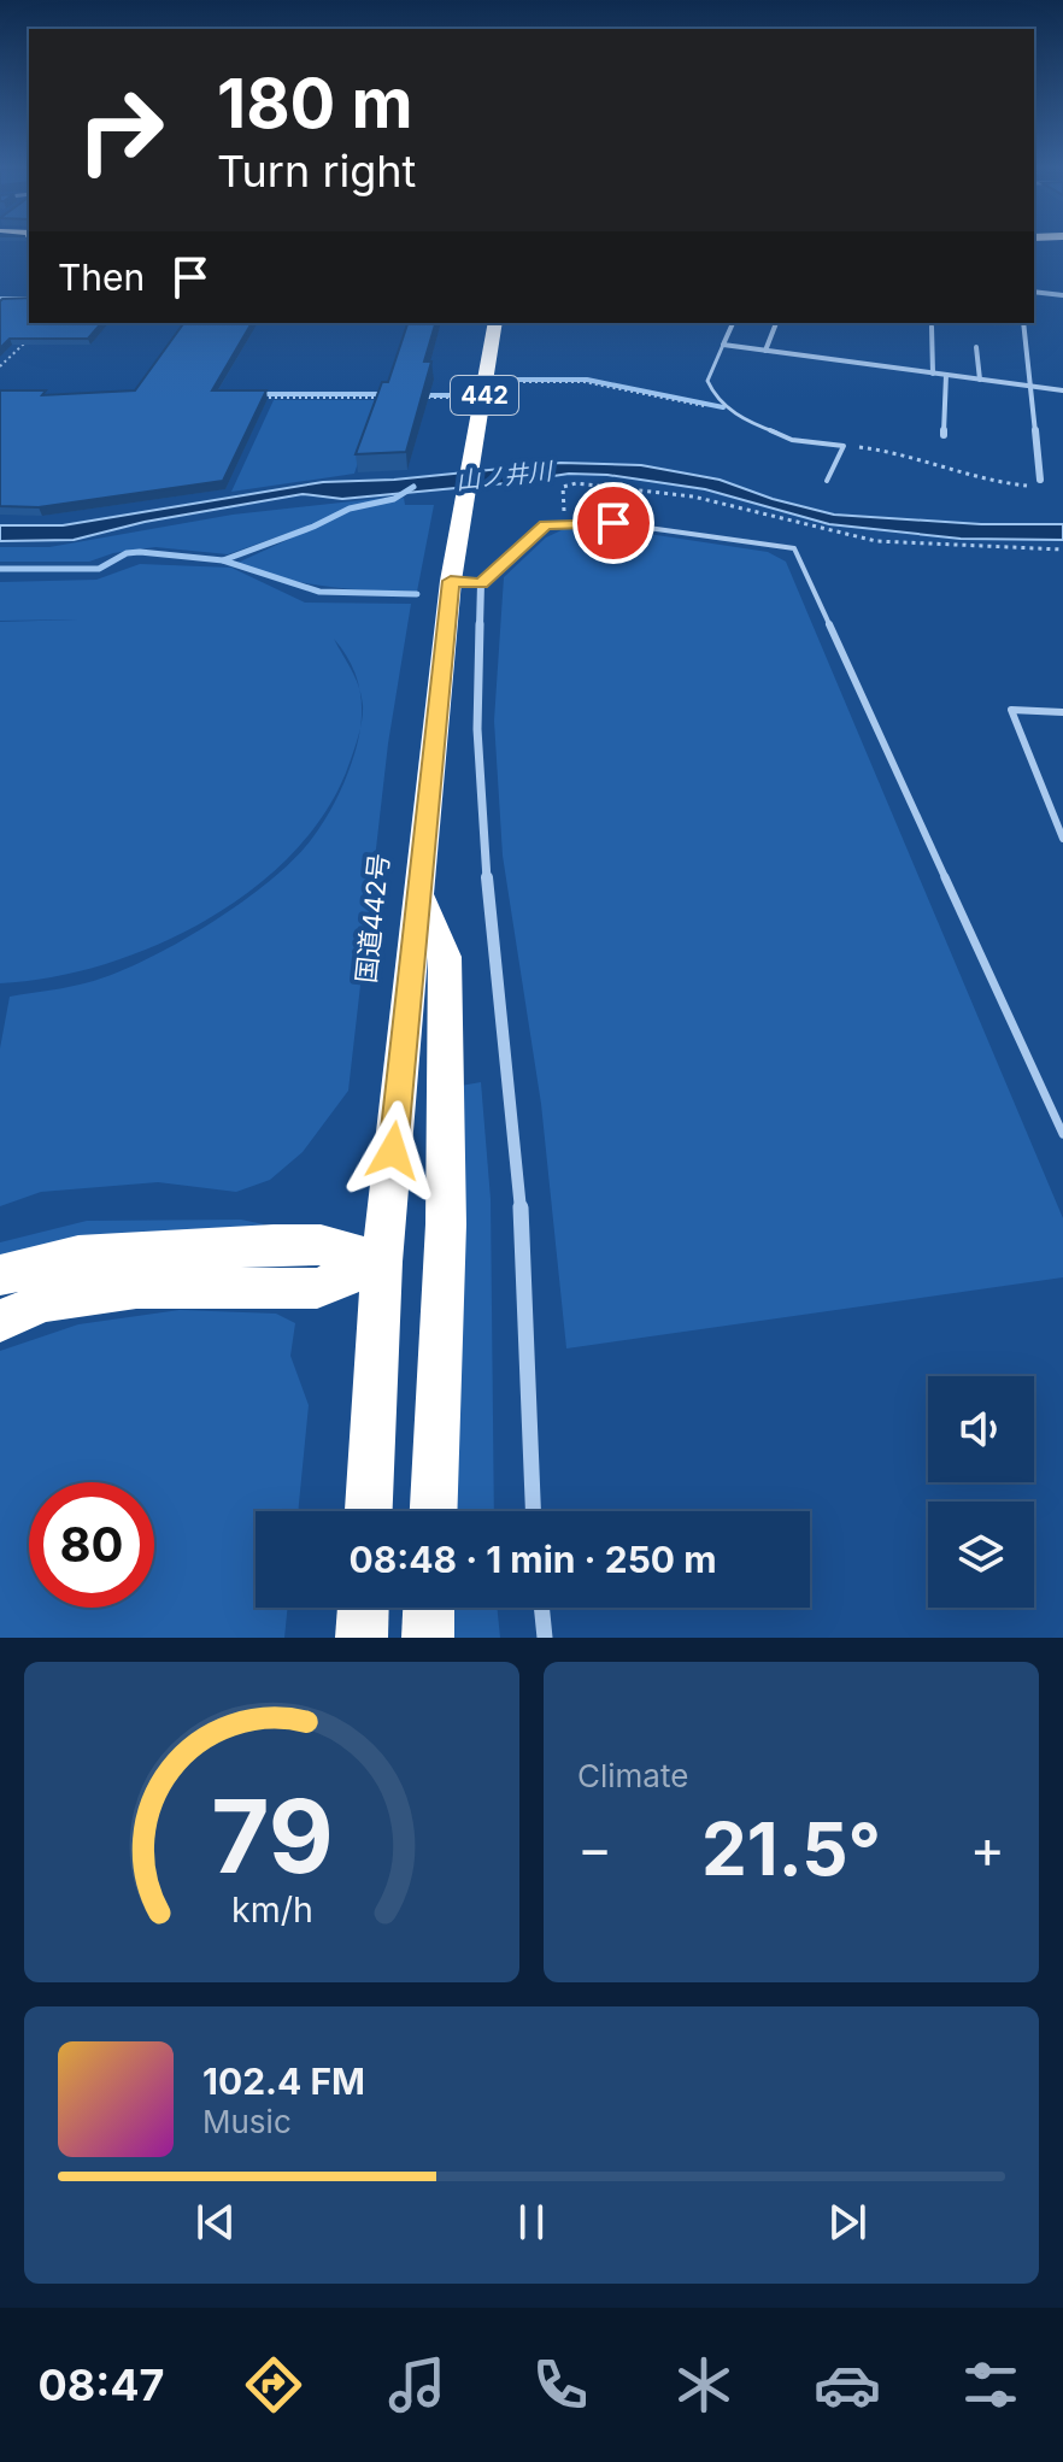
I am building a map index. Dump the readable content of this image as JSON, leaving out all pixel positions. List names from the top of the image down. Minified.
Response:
{"streets":{"highway":["442","国道442号"]},"water":["山ノ井川"],"page":{"turn":["180 m","Turn right"],"then":"Then","limit":"80","trip":"08:48 · 1 min · 250 m","tile":"Climate","heat":["−","21.5°","+"],"song":["102.4 FM","Music"],"tabs":"08:47","gauge":["79","km/h"]}}
